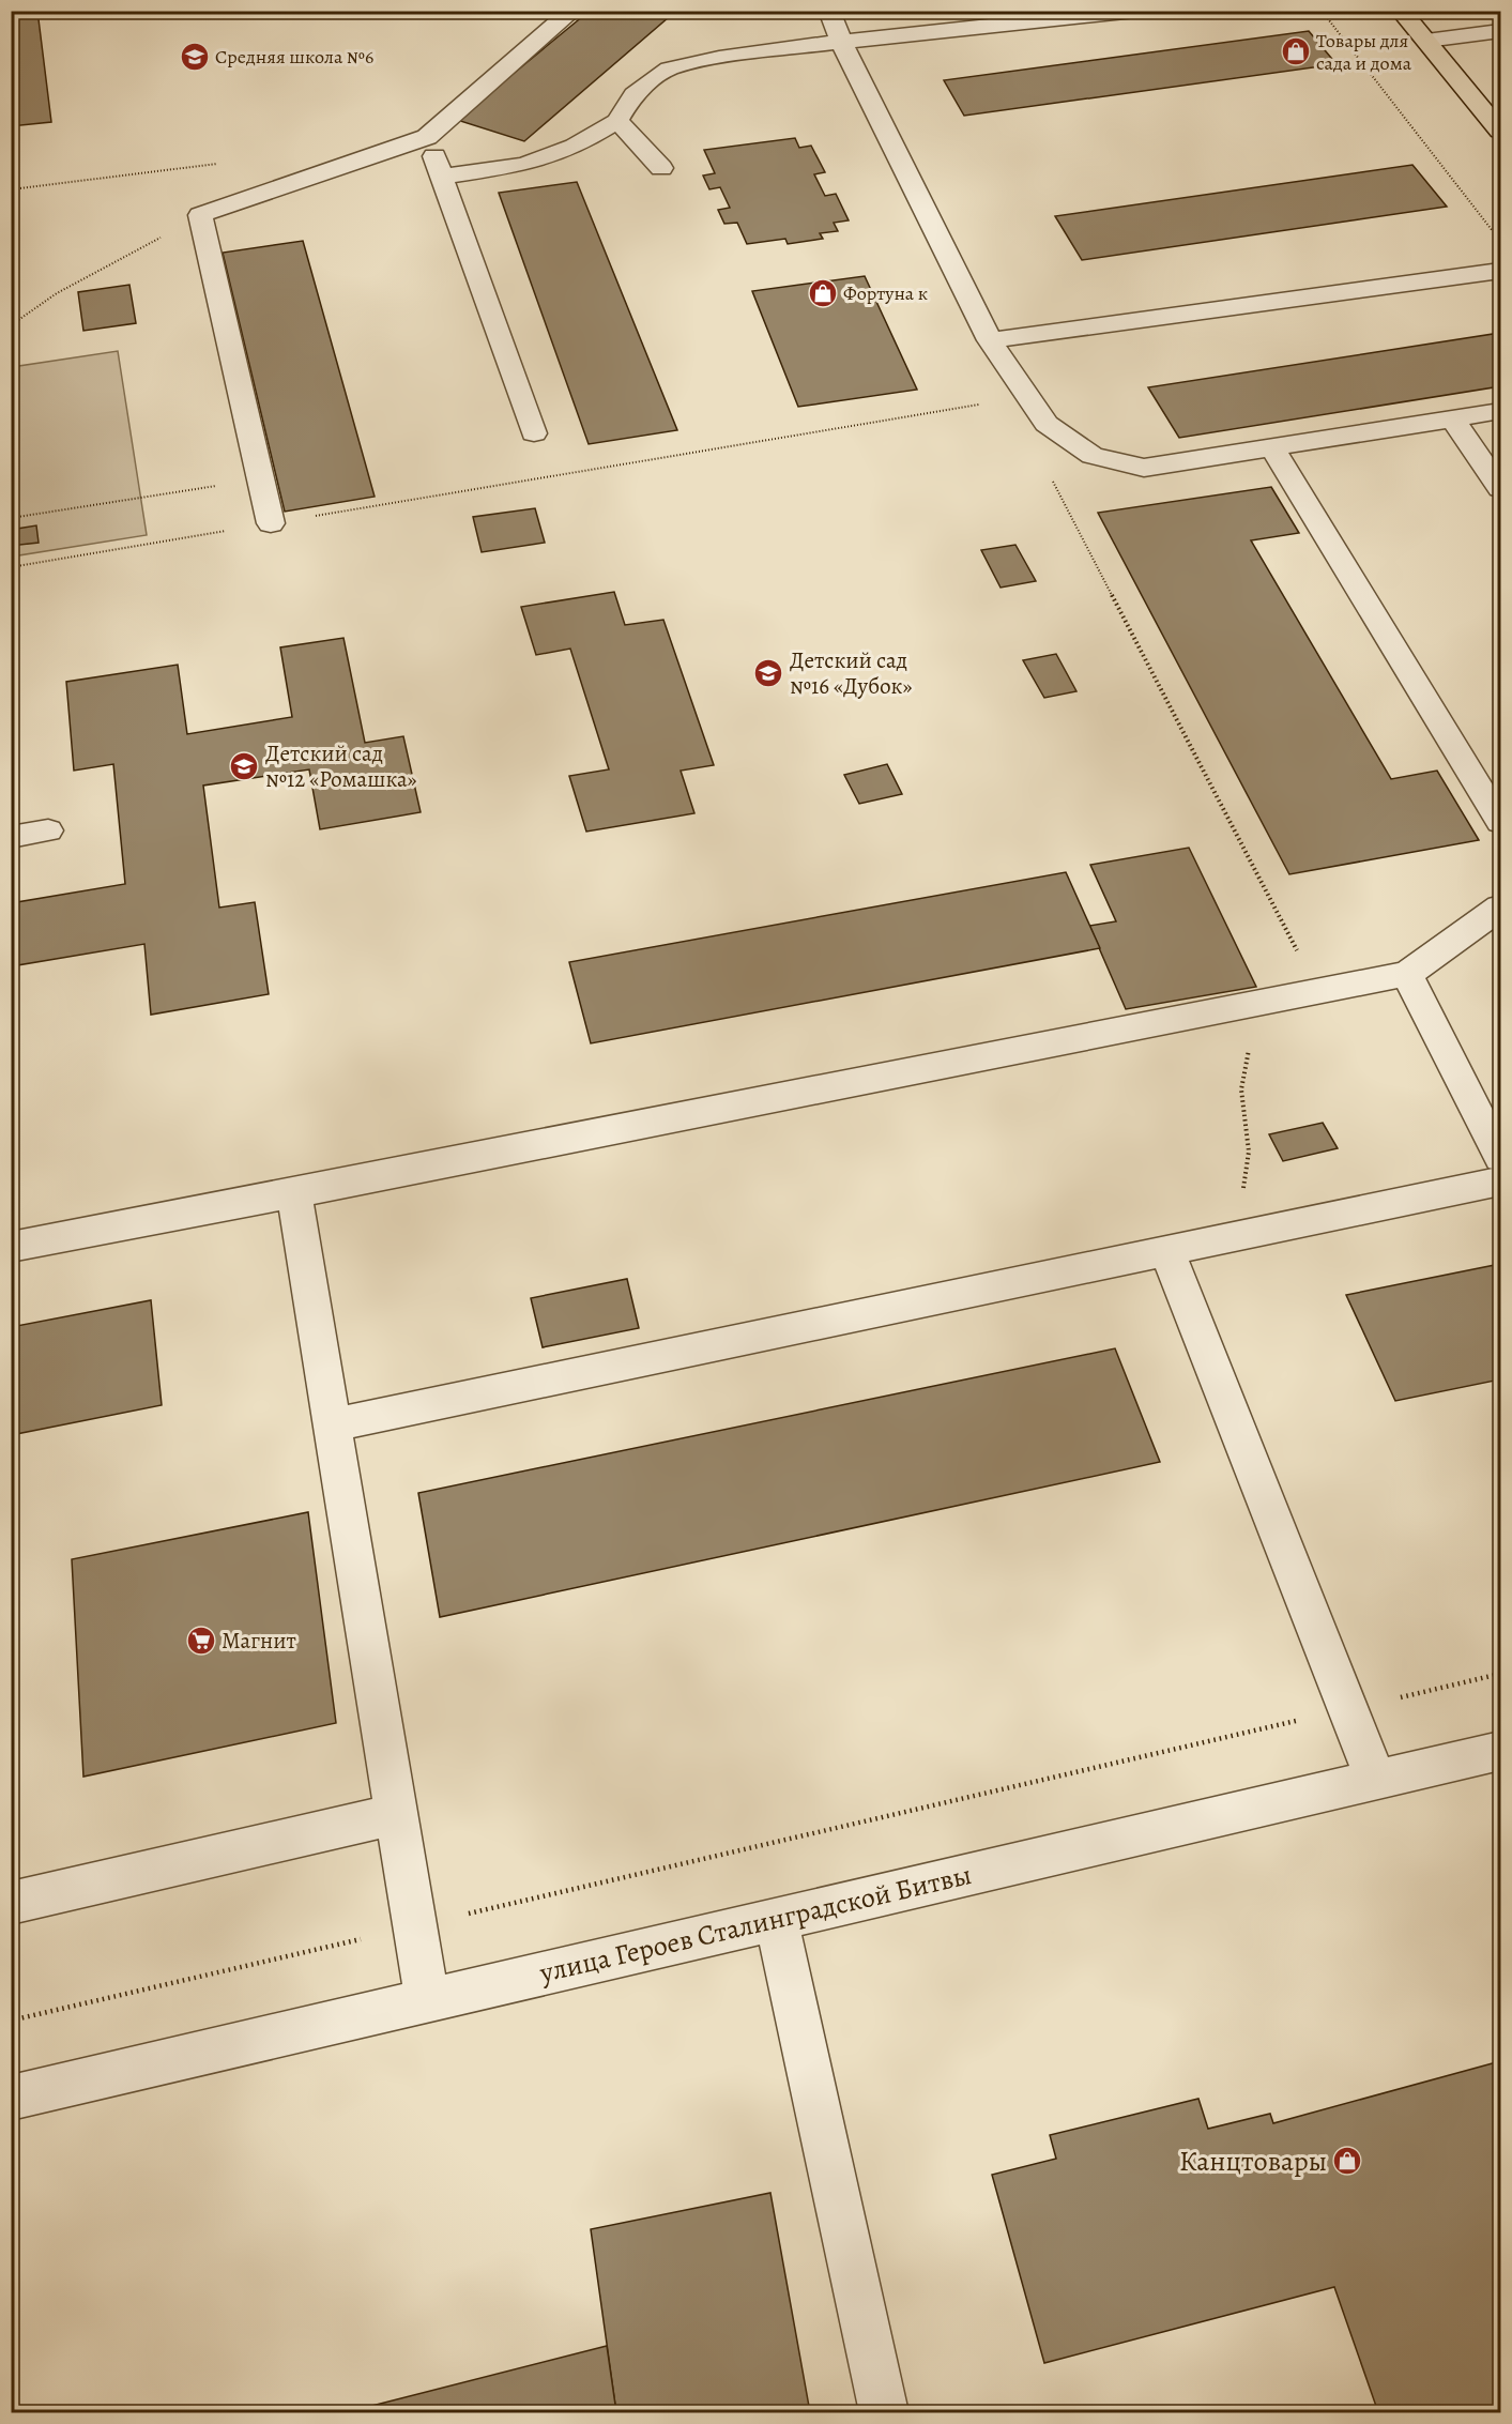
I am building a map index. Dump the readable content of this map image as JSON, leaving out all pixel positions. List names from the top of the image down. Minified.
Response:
{"streets":{"street":["улица Героев Сталинградской Битвы"]},"places":{"shop":["Товары для сада и дома","Фортуна к","Канцтовары"],"school or university":["Средняя школа №6","Детский сад №16 «Дубок»","Детский сад №12 «Ромашка»"],"supermarket":["Магнит"]}}
